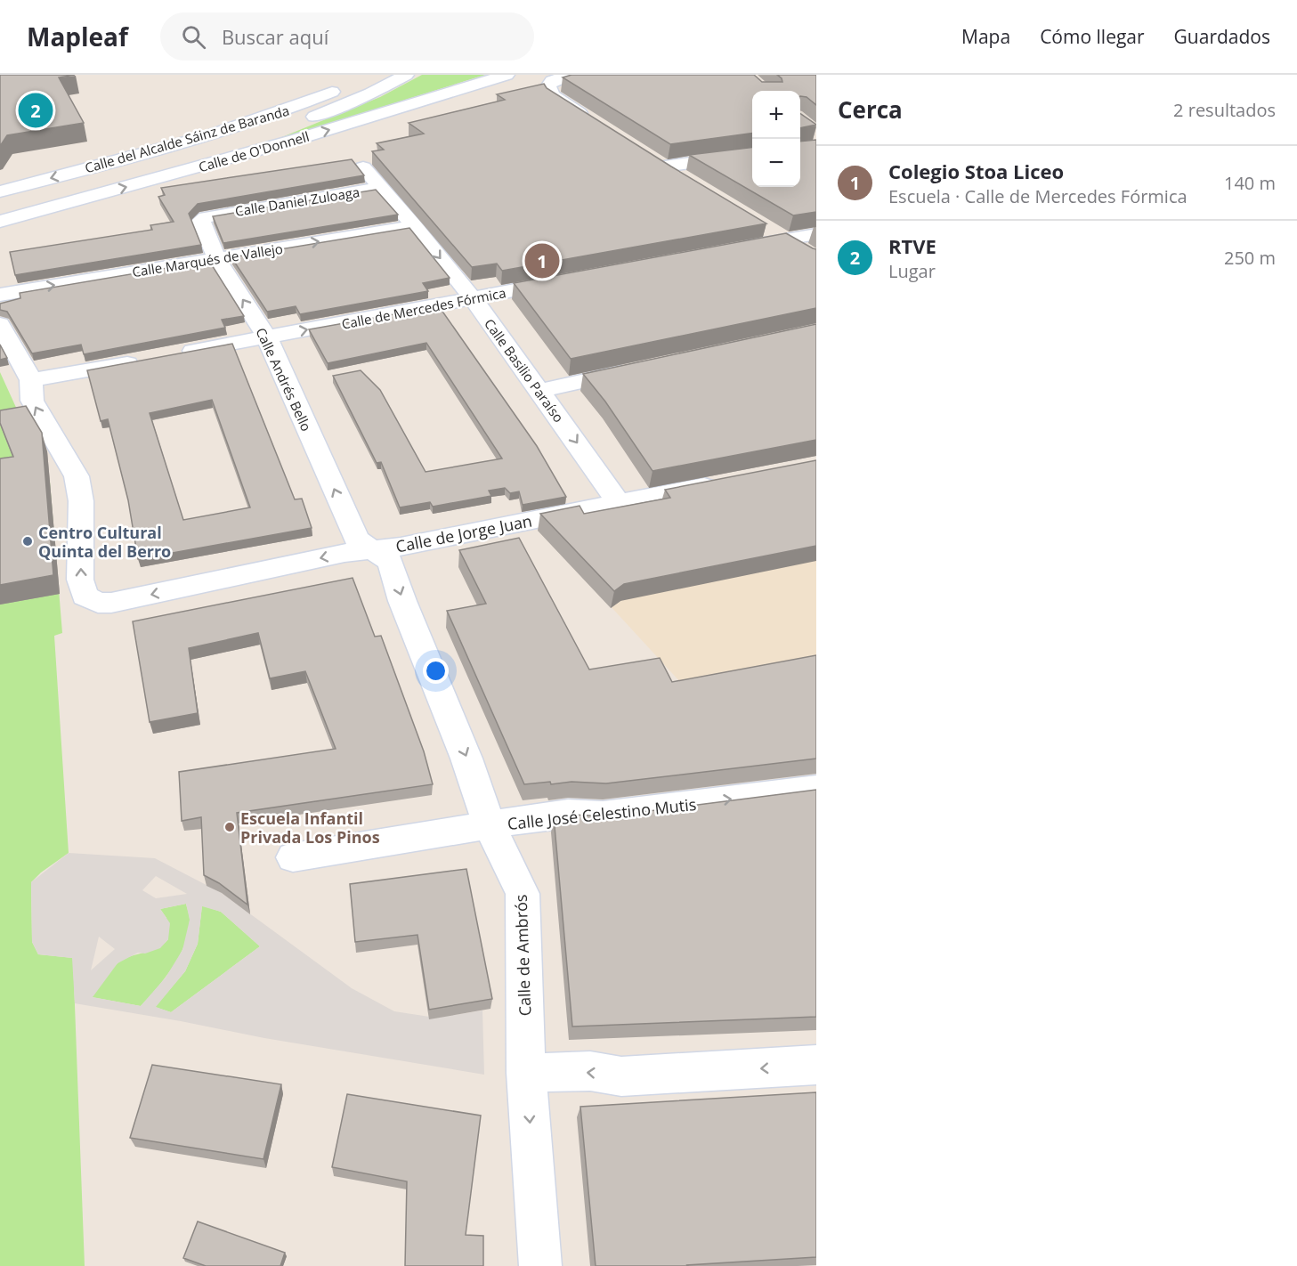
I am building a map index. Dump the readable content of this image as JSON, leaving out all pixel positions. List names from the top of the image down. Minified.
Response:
{"streets":{"street":["Calle del Alcalde Sáinz de Baranda","Calle de O'Donnell","Calle Daniel Zuloaga","Calle Marqués de Vallejo","Calle de Mercedes Fórmica","Calle Basilio Paraíso","Calle Andrés Bello","Calle de Jorge Juan","Calle José Celestino Mutis","Calle de Ambrós"]},"crossings":[["Calle Daniel Zuloaga","Calle Basilio Paraíso"],["Calle Daniel Zuloaga","Calle Andrés Bello"],["Calle Marqués de Vallejo","Calle Basilio Paraíso"],["Calle Marqués de Vallejo","Calle Andrés Bello"],["Calle de Mercedes Fórmica","Calle Basilio Paraíso"],["Calle de Mercedes Fórmica","Calle Andrés Bello"],["Calle Basilio Paraíso","Calle de Jorge Juan"],["Calle Andrés Bello","Calle de Jorge Juan"],["Calle Andrés Bello","Calle de Ambrós"],["Calle de Jorge Juan","Calle de Ambrós"],["Calle José Celestino Mutis","Calle de Ambrós"]],"one_way":["Calle de O'Donnell","Calle Marqués de Vallejo","Calle de Mercedes Fórmica","Calle Basilio Paraíso","Calle Andrés Bello","Calle de Ambrós"],"places":["Centro Cultural Quinta del Berro","Escuela Infantil Privada Los Pinos"],"page":{"header":"Mapleaf","search":"Buscar aquí","nav":["Mapa","Cómo llegar","Guardados"],"heading":["Cerca","2 resultados"],"map_buttons":["+","−"],"pins":["2","1"],"list":[{"mark":"1","name":"Colegio Stoa Liceo","note":"Escuela · Calle de Mercedes Fórmica","value":"140 m"},{"mark":"2","name":"RTVE","note":"Lugar","value":"250 m"}]}}
